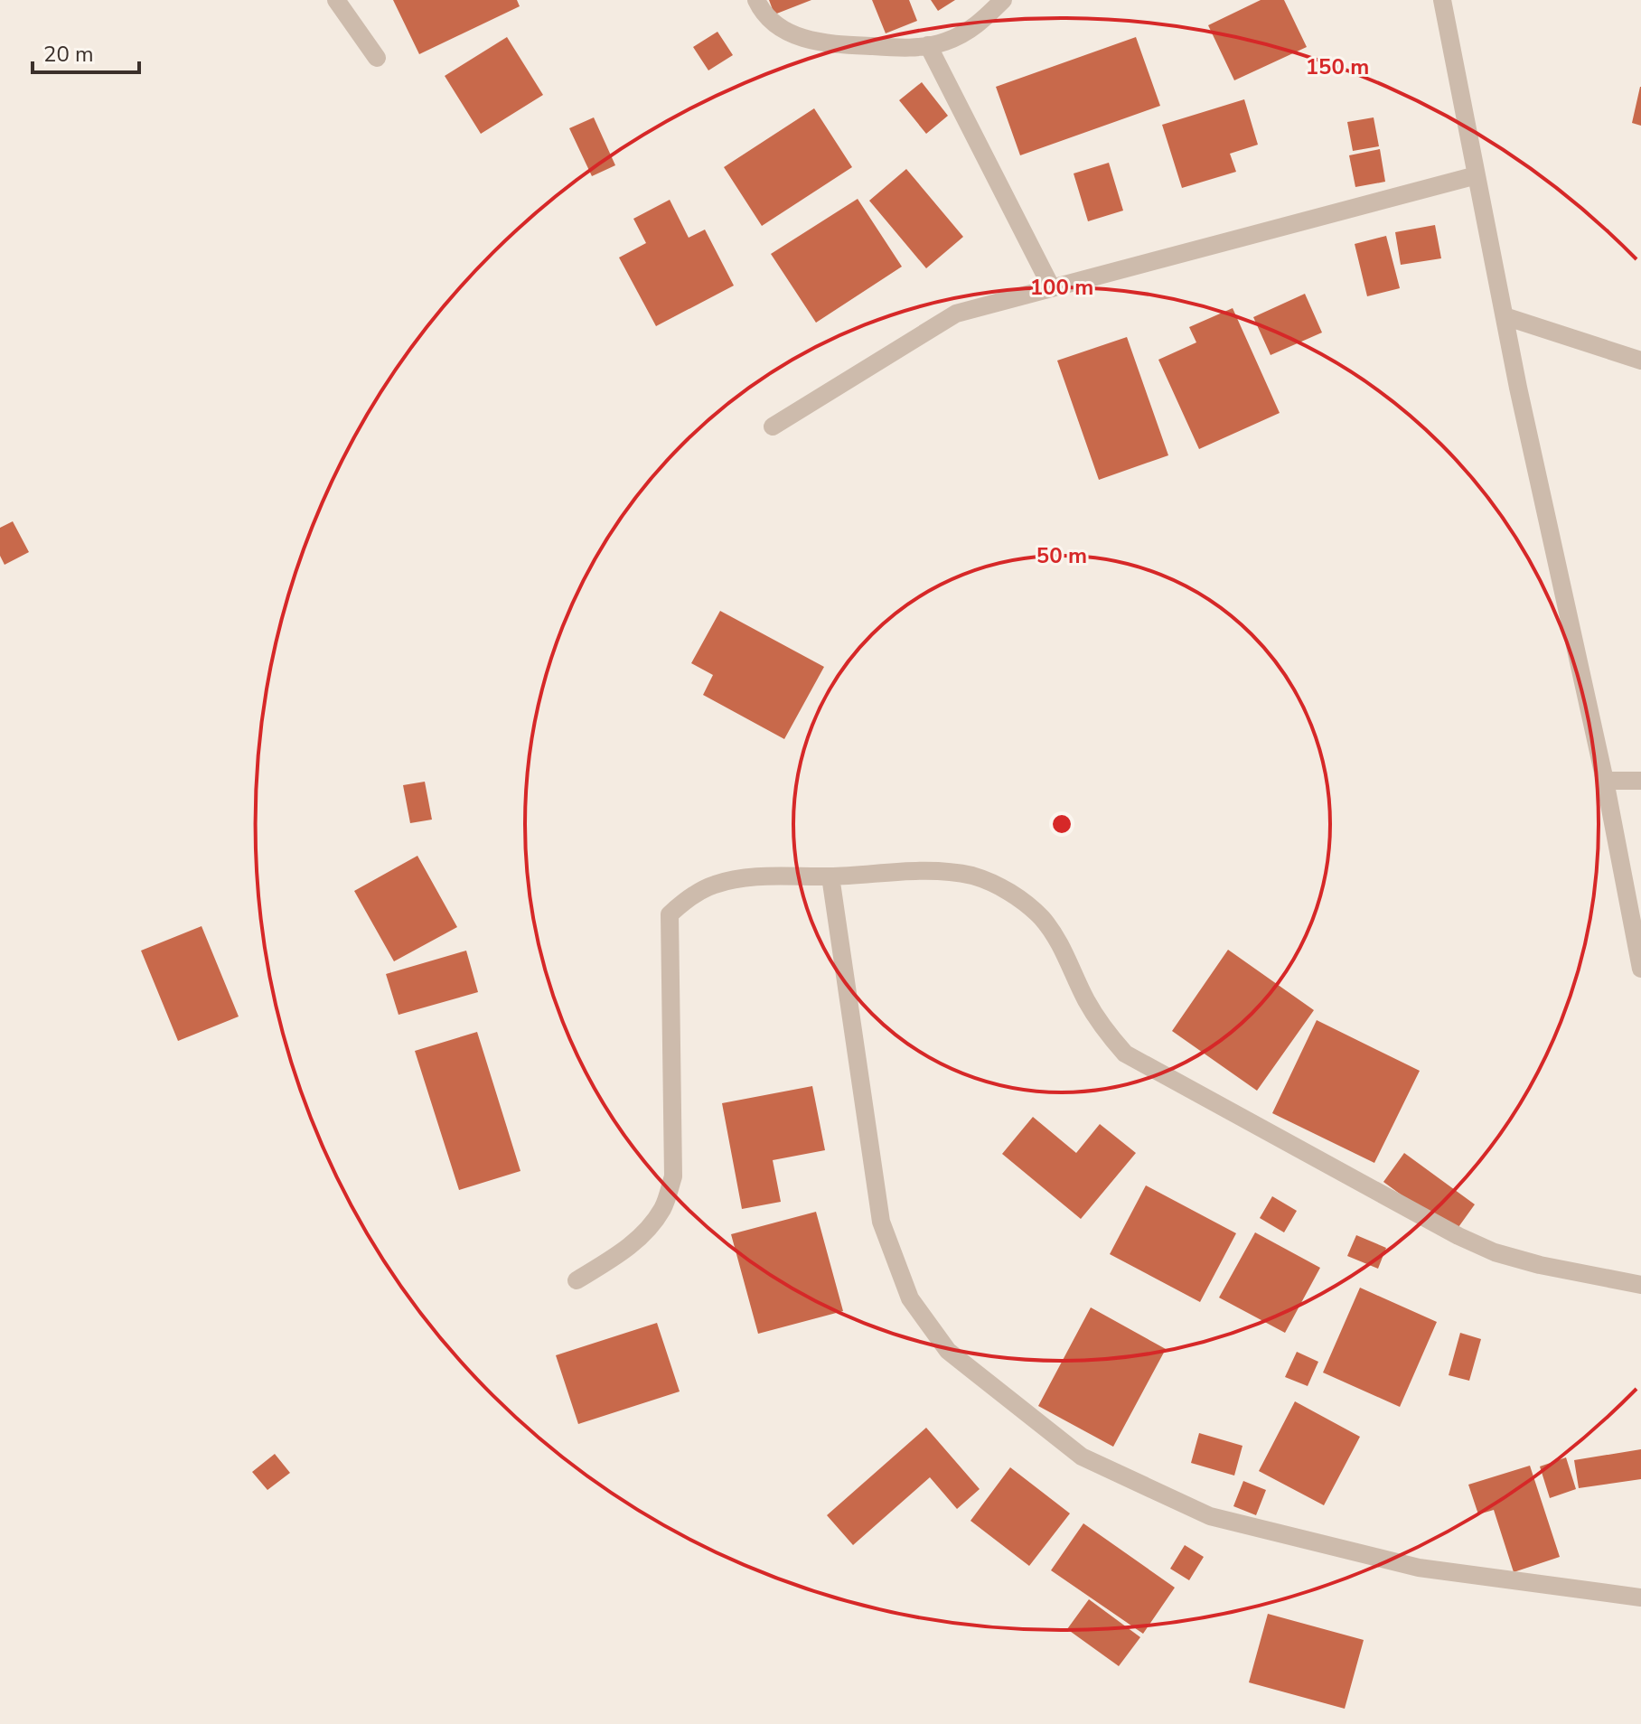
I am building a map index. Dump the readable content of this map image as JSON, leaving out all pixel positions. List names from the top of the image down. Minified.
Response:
{"scale_bar":"20 m","rings":["150 m","100 m","50 m"]}
